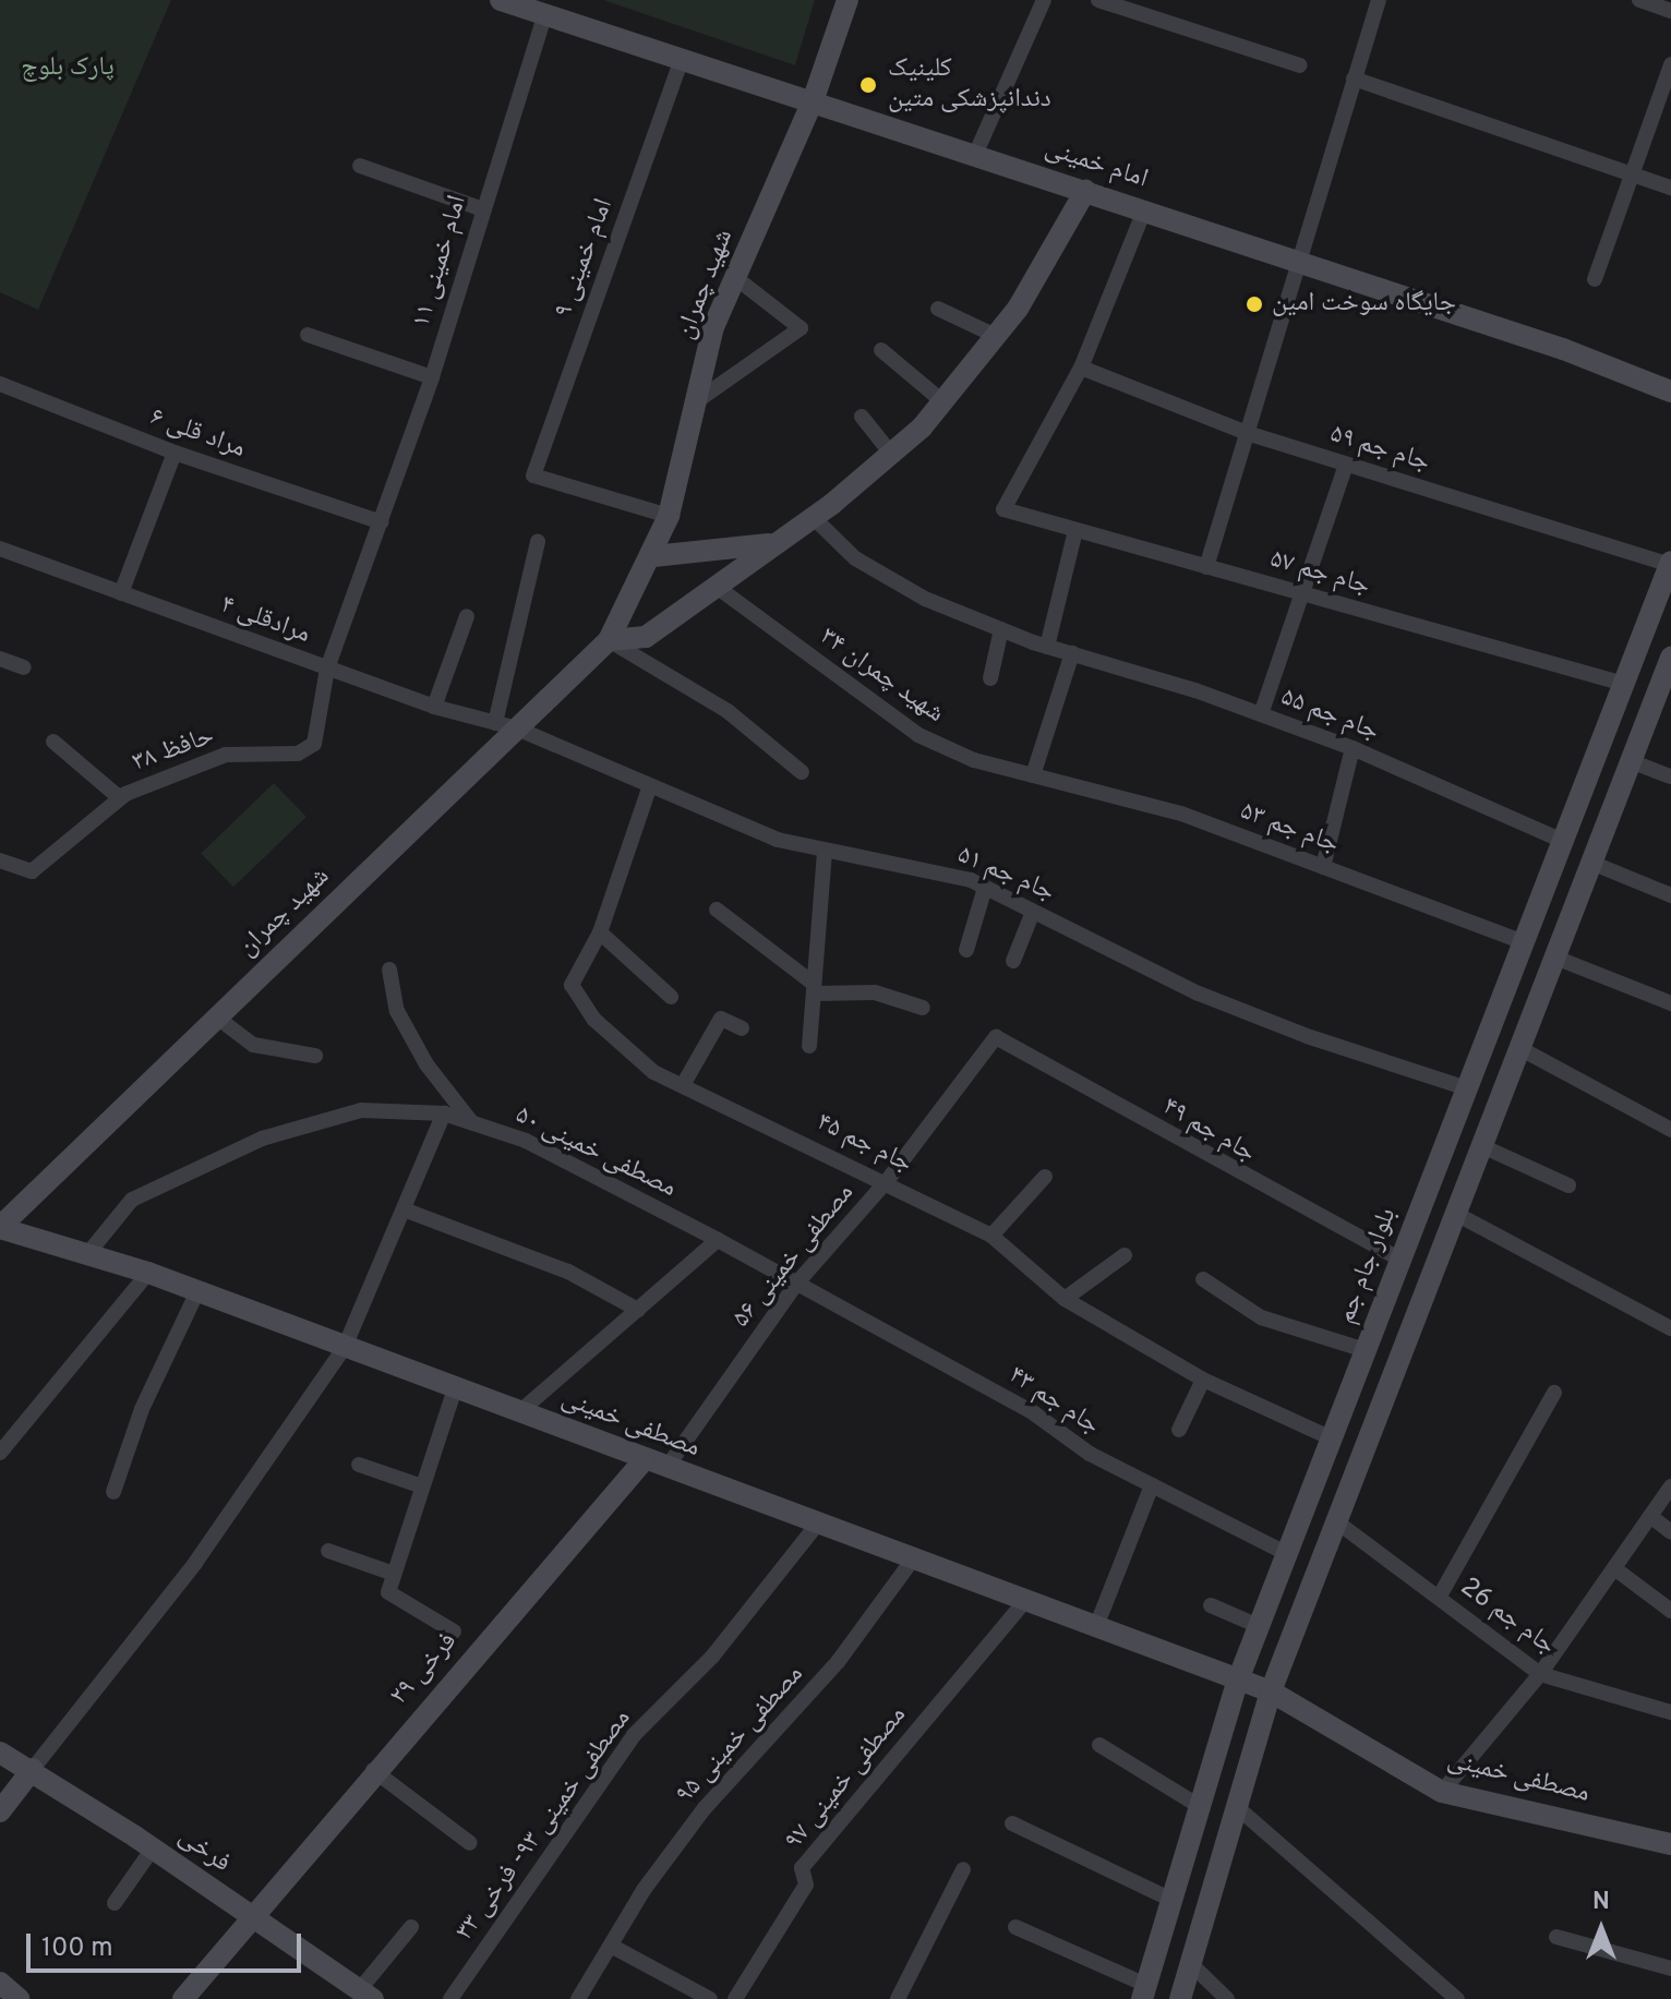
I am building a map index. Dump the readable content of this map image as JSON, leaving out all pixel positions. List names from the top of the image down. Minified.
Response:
{"streets":{"main road":["امام خمینی","شهید چمران","بلوار جام جم","مصطفی خمینی","فرخی ۲۹","فرخی"],"street":["امام خمینی ۹","امام خمینی ۱۱","مراد قلی ۶","جام جم ۵۹","جام جم ۵۷","مرادقلی ۴","شهید چمران ۳۴","جام جم ۵۵","حافظ ۳۸","جام جم ۵۳","جام جم ۵۱","جام جم ۴۹","جام جم ۴۵","مصطفی خمینی ۵۰","مصطفی خمینی ۵۶","جام جم ۴۳","جام جم 26","مصطفی خمینی ۹۵","مصطفی خمینی ۹۷","مصطفی خمینی ۹۳- فرخی ۳۳"]},"crossings":[["امام خمینی","امام خمینی ۹"],["امام خمینی","امام خمینی ۱۱"],["امام خمینی","شهید چمران"],["امام خمینی ۹","شهید چمران"],["امام خمینی ۱۱","مراد قلی ۶"],["امام خمینی ۱۱","حافظ ۳۸"],["شهید چمران","مرادقلی ۴"],["شهید چمران","جام جم ۵۱"],["شهید چمران","مصطفی خمینی"],["مراد قلی ۶","حافظ ۳۸"],["جام جم ۵۹","جام جم ۵۷"],["جام جم ۵۹","بلوار جام جم"],["جام جم ۵۷","بلوار جام جم"],["مرادقلی ۴","حافظ ۳۸"],["مرادقلی ۴","جام جم ۵۱"],["شهید چمران ۳۴","جام جم ۵۳"],["جام جم ۵۵","بلوار جام جم"],["جام جم ۵۳","بلوار جام جم"],["جام جم ۵۱","جام جم ۴۵"],["جام جم ۵۱","بلوار جام جم"],["جام جم ۴۹","مصطفی خمینی ۵۶"],["جام جم ۴۹","بلوار جام جم"],["جام جم ۴۵","مصطفی خمینی ۵۶"],["جام جم ۴۵","بلوار جام جم"],["مصطفی خمینی ۵۰","مصطفی خمینی ۵۶"],["مصطفی خمینی ۵۰","جام جم ۴۳"],["مصطفی خمینی ۵۰","مصطفی خمینی"],["مصطفی خمینی ۵۶","جام جم ۴۳"],["مصطفی خمینی ۵۶","مصطفی خمینی"],["بلوار جام جم","جام جم ۴۳"],["بلوار جام جم","مصطفی خمینی"],["مصطفی خمینی","فرخی ۲۹"],["مصطفی خمینی","مصطفی خمینی ۹۵"],["مصطفی خمینی","مصطفی خمینی ۹۷"],["مصطفی خمینی","مصطفی خمینی ۹۳- فرخی ۳۳"],["فرخی ۲۹","فرخی"]],"parks":["پارک بلوچ"],"places":["کلینیک دندانپزشکی متین","جایگاه سوخت امین"],"scale_bar":"100 m","north":"top"}
